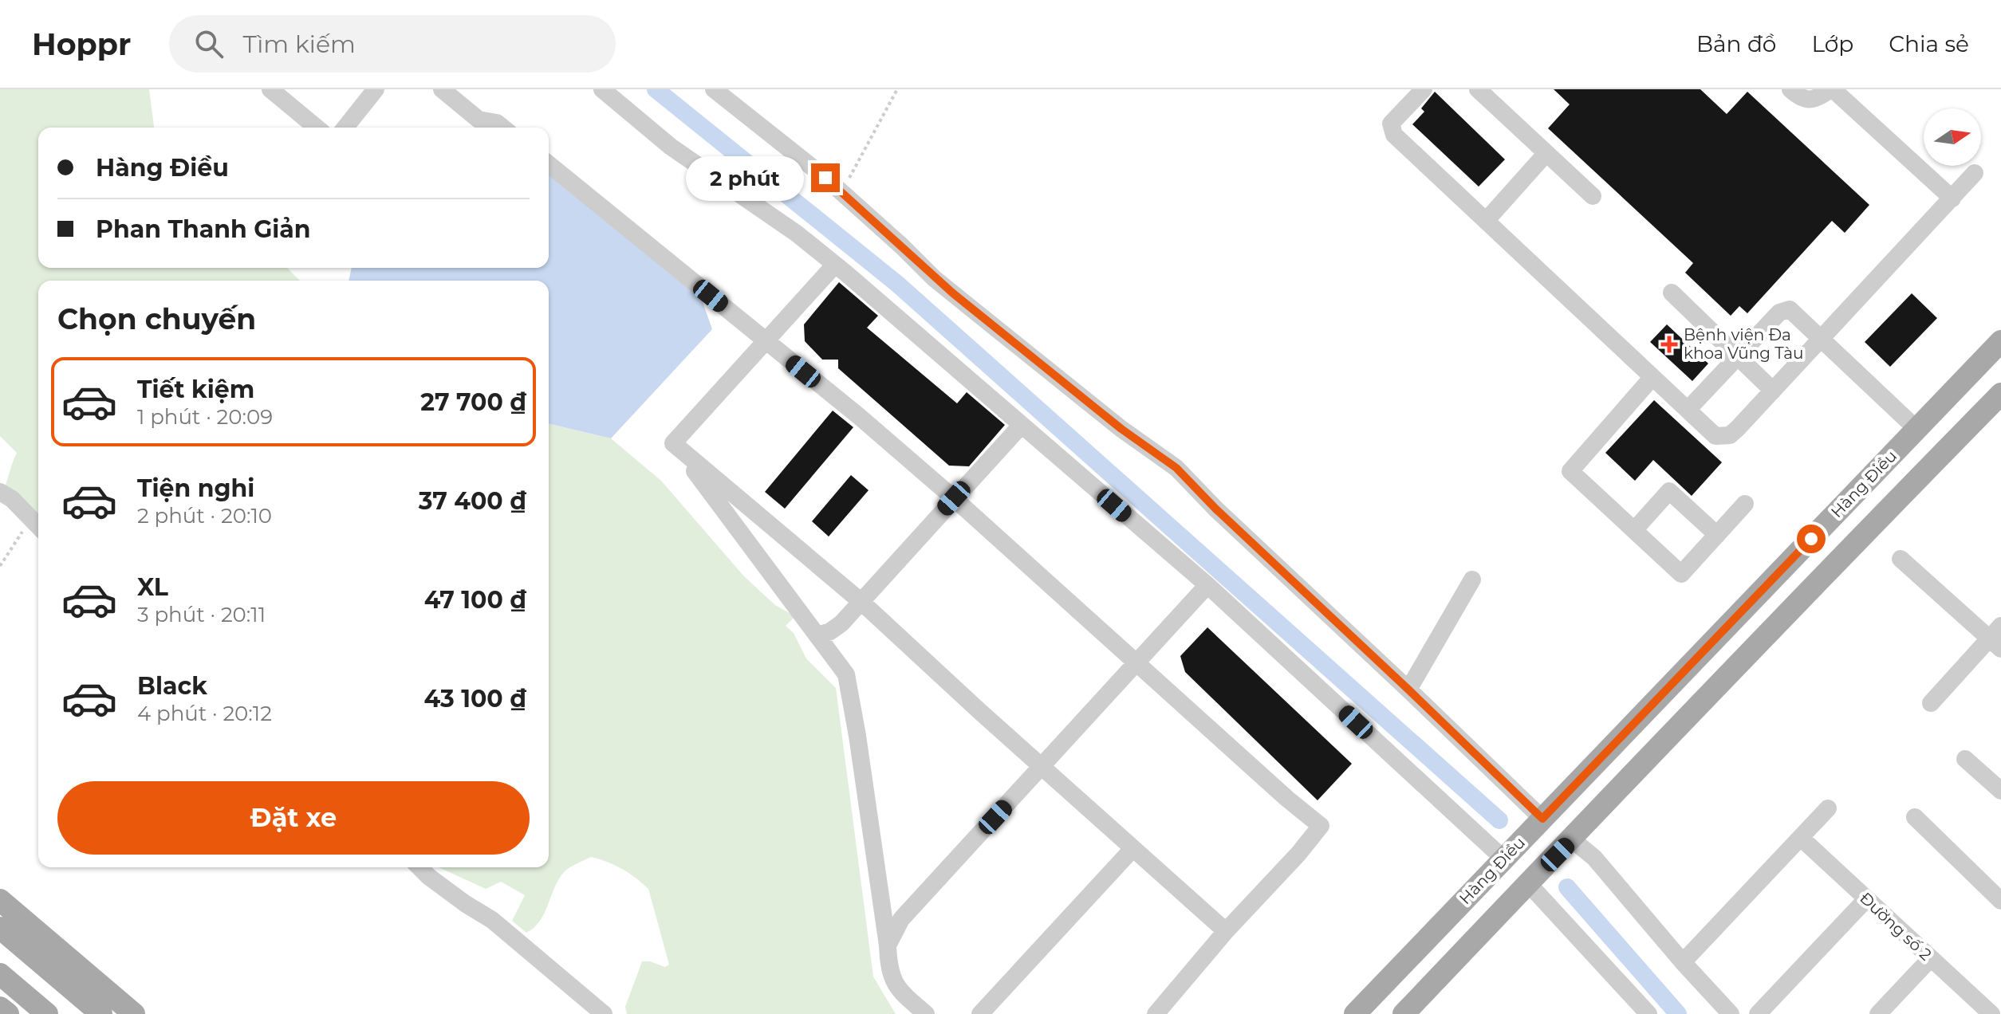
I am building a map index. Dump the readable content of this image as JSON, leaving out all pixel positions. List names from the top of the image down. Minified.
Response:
{"streets":{"main road":["Hàng Điều"],"street":["Đường số 2"]},"places":{"health":["Bệnh viện Đa khoa Vũng Tàu"]},"north":"right","page":{"header":"Hoppr","search":"Tìm kiếm","nav":["Bản đồ","Lớp","Chia sẻ"],"banner":["Hàng Điều","Phan Thanh Giản"],"bubble":"2 phút","heading":"Chọn chuyến","list":[{"name":"Tiết kiệm","note":"1 phút · 20:09","value":"27 700 ₫"},{"name":"Tiện nghi","note":"2 phút · 20:10","value":"37 400 ₫"},{"name":"XL","note":"3 phút · 20:11","value":"47 100 ₫"},{"name":"Black","note":"4 phút · 20:12","value":"43 100 ₫"}],"buttons":"Đặt xe"}}
